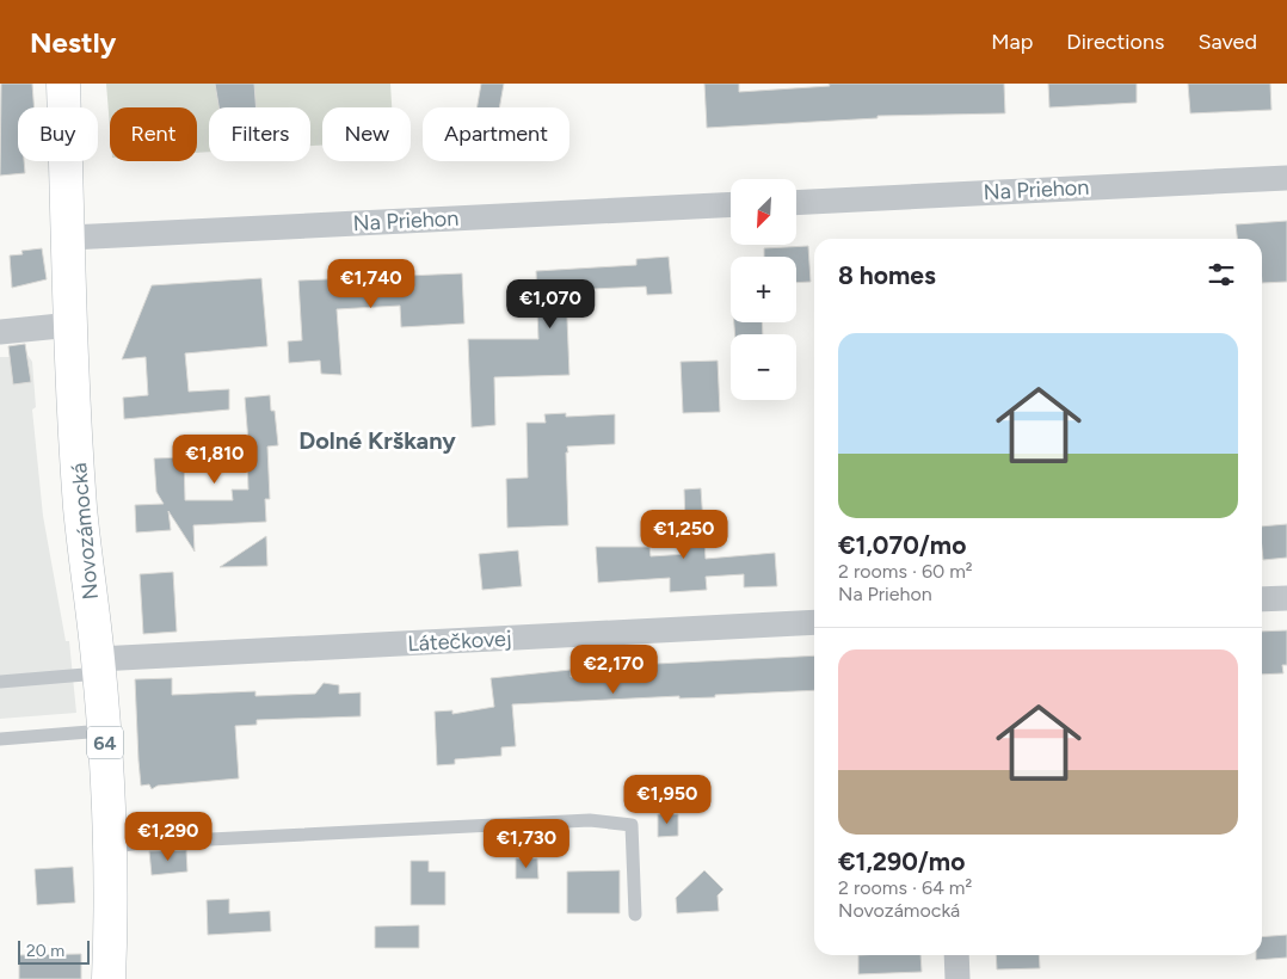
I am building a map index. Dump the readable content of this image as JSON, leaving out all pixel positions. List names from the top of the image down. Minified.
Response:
{"streets":{"main road":["Novozámocká","64"],"street":["Na Priehon","Látečkovej"]},"crossings":[["Na Priehon","Novozámocká"],["Novozámocká","Látečkovej"]],"districts":["Dolné Krškany"],"scale_bar":"20 m","north":"bottom left","page":{"header":"Nestly","nav":["Map","Directions","Saved"],"chip":["Buy","Rent","Filters","New","Apartment"],"map_buttons":["+","−"],"heading":"8 homes","price":["€1,740","€1,070","€1,810","€1,250","€2,170","€1,950","€1,290","€1,730"],"list":[{"name":"€1,070/mo","note":"2 rooms · 60 m² · Na Priehon"},{"name":"€1,290/mo","note":"2 rooms · 64 m² · Novozámocká"}],"scale":"20 m"}}
